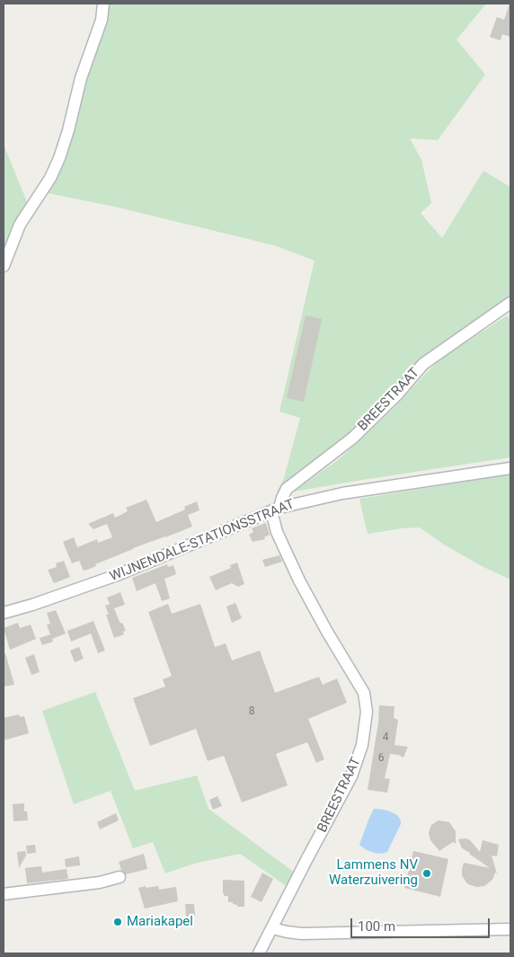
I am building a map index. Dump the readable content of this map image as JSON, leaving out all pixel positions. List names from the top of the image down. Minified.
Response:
{"streets":{"street":["BREESTRAAT","WIJNENDALE-STATIONSSTRAAT"]},"crossings":[["BREESTRAAT","WIJNENDALE-STATIONSSTRAAT"]],"places":["Lammens NV Waterzuivering","Mariakapel"],"house_numbers":["8","4","6"],"scale_bar":"100 m"}
